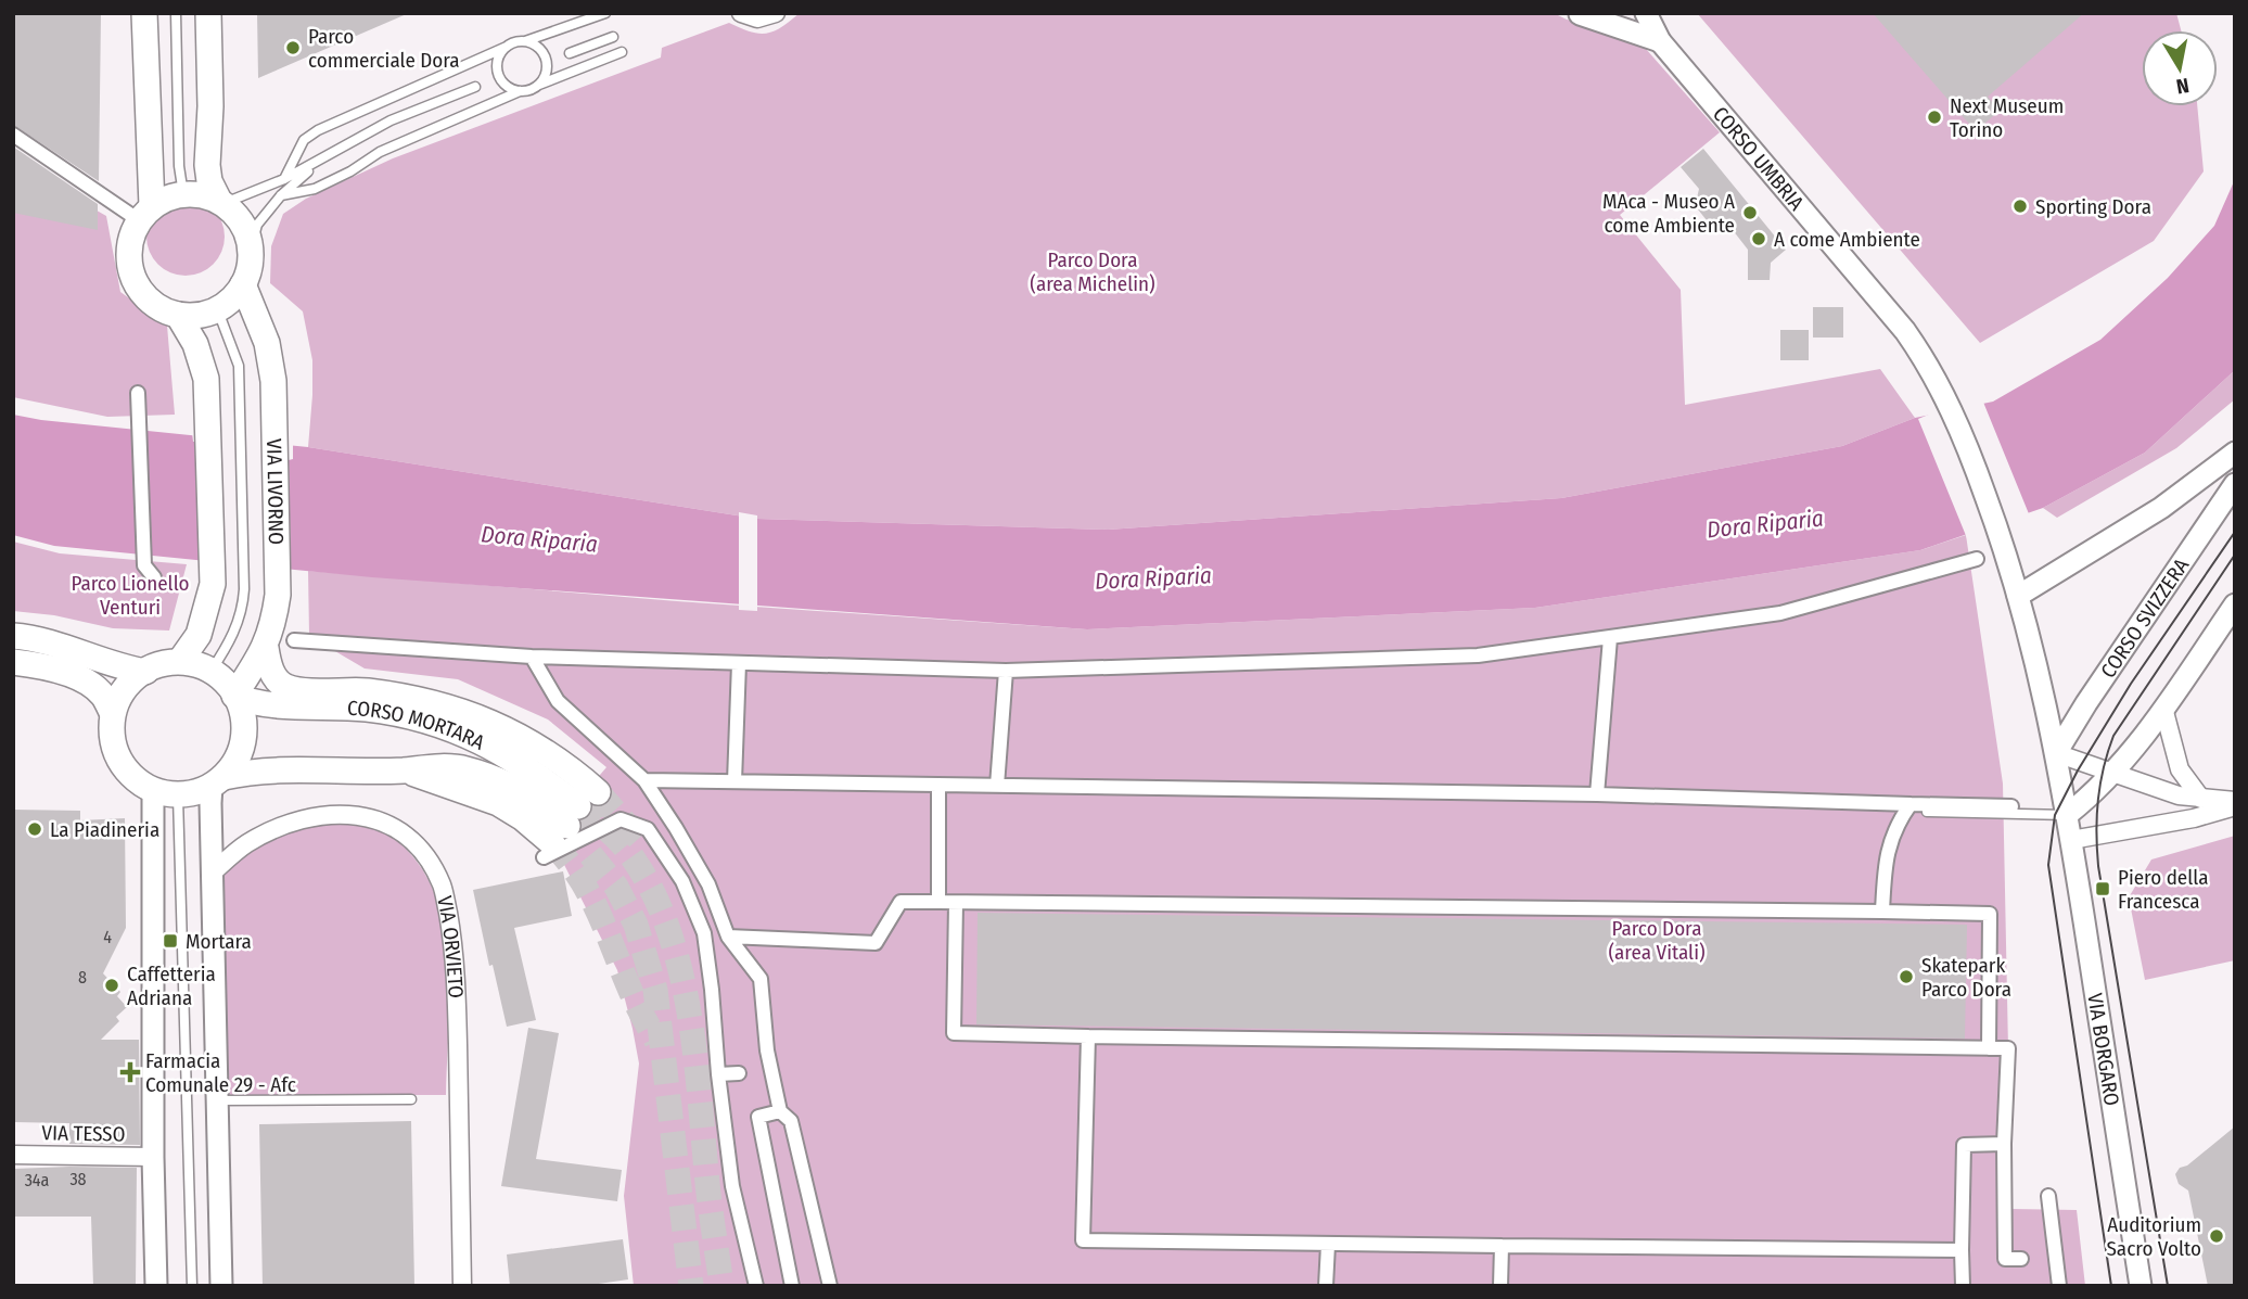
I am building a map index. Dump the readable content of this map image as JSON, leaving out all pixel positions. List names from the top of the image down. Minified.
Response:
{"streets":{"main road":["VIA LIVORNO","CORSO MORTARA"],"street":["CORSO UMBRIA","CORSO SVIZZERA","VIA ORVIETO","VIA BORGARO","VIA TESSO"]},"crossings":[["VIA LIVORNO","CORSO MORTARA"],["CORSO SVIZZERA","VIA BORGARO"]],"water":["Dora Riparia"],"parks":["Parco Dora (area Michelin)","Parco Lionello Venturi","Parco Dora (area Vitali)"],"places":{"other":["Parco commerciale Dora","Next Museum Torino","Sporting Dora","MAca - Museo A come Ambiente","A come Ambiente","La Piadineria","Skatepark Parco Dora","Caffetteria Adriana","Auditorium Sacro Volto"],"transit":["Piero della Francesca","Mortara"],"health":["Farmacia Comunale 29 - Afc"]},"house_numbers":["4","8","38","34a"],"north":"bottom"}
